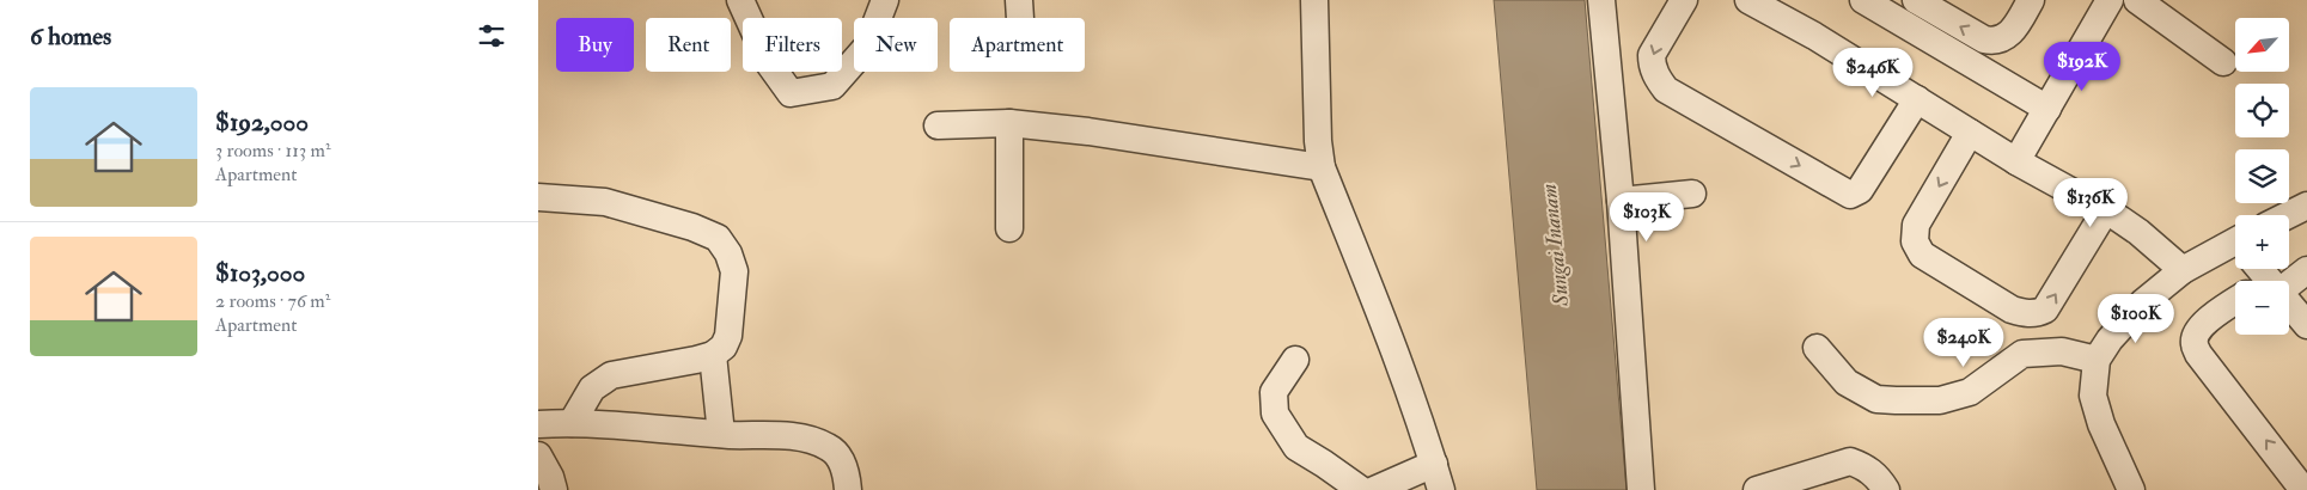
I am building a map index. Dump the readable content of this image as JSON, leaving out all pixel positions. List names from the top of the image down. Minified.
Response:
{"water":["Sungai Inanam"],"north":"bottom left","page":{"heading":"6 homes","map_buttons":["+","−"],"chip":["Buy","Rent","Filters","New","Apartment"],"price":["$192K","$246K","$136K","$103K","$100K","$240K"],"list":[{"name":"$192,000","note":"3 rooms · 113 m² · Apartment"},{"name":"$103,000","note":"2 rooms · 76 m² · Apartment"}]}}
